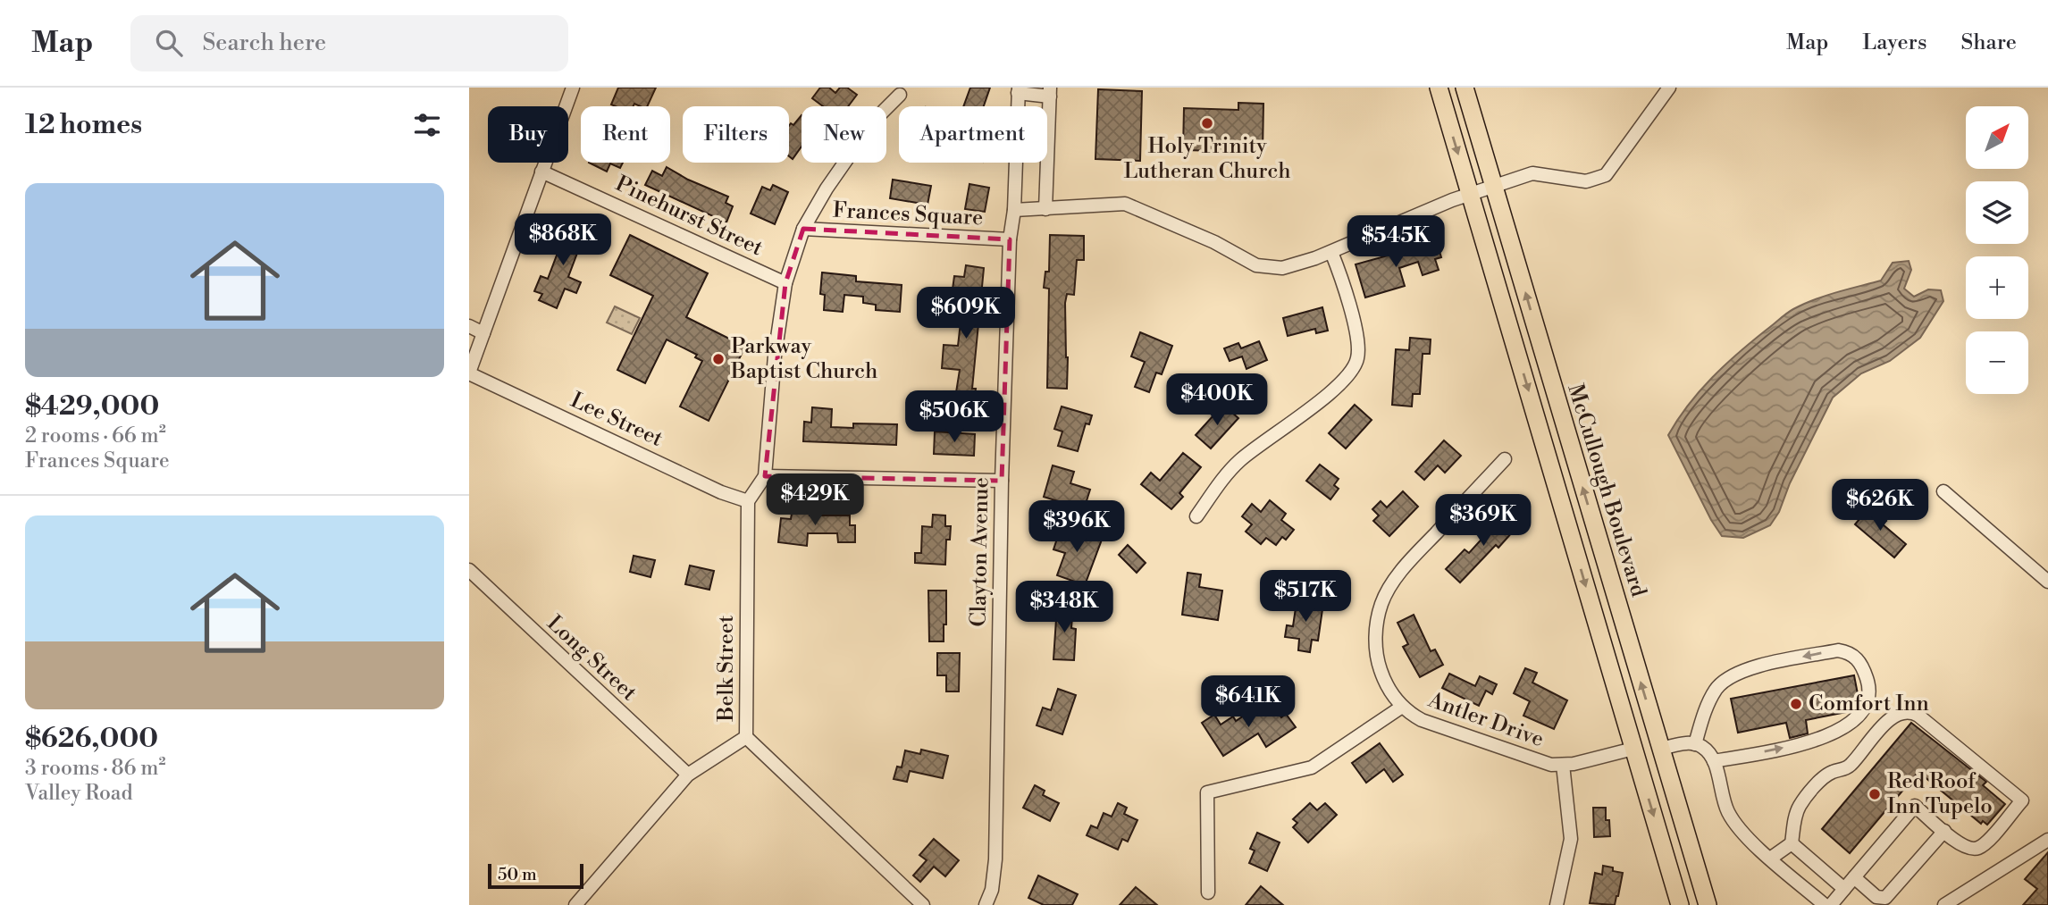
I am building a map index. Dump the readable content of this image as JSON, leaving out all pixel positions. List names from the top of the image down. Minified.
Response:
{"streets":{"highway":["McCullough Boulevard"],"street":["Frances Square","Pinehurst Street","Lee Street","Clayton Avenue","Long Street","Belk Street","Antler Drive"]},"crossings":[["Frances Square","Pinehurst Street"],["Frances Square","Clayton Avenue"],["Lee Street","Belk Street"],["McCullough Boulevard","Antler Drive"],["Long Street","Belk Street"]],"places":["Holy Trinity Lutheran Church","Parkway Baptist Church","Comfort Inn","Red Roof Inn Tupelo"],"scale_bar":"50 m","north":"top right","page":{"header":"Map","search":"Search here","nav":["Map","Layers","Share"],"heading":"12 homes","map_buttons":["+","−"],"chip":["Buy","Rent","Filters","New","Apartment"],"list":[{"name":"$429,000","note":"2 rooms · 66 m² · Frances Square"},{"name":"$626,000","note":"3 rooms · 86 m² · Valley Road"}],"price":["$868K","$545K","$609K","$400K","$506K","$429K","$626K","$369K","$396K","$517K","$348K","$641K"],"scale":"50 m"}}
